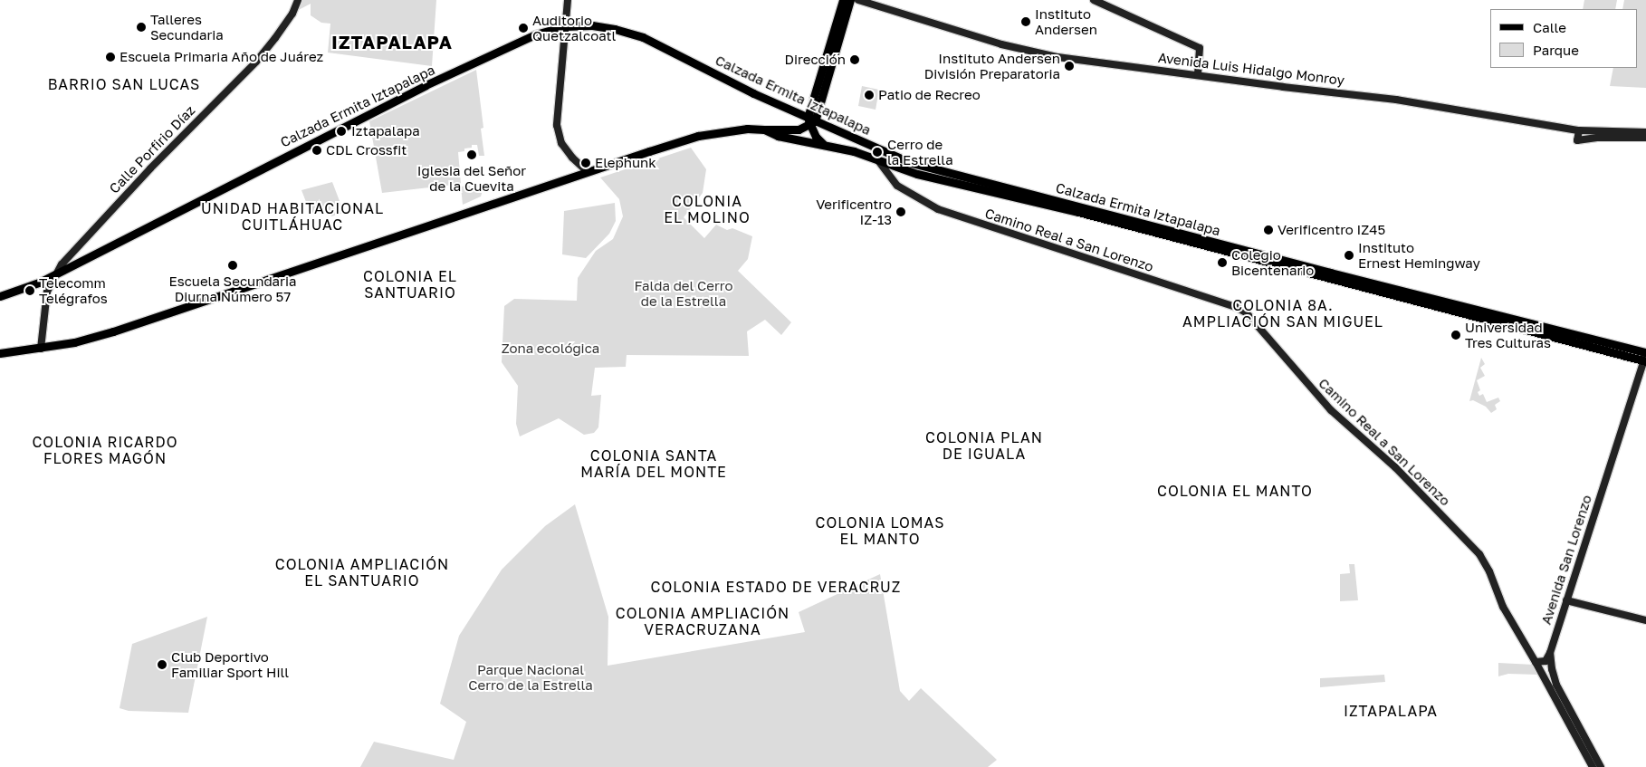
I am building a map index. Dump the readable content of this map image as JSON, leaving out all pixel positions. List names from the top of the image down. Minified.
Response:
{"streets":{"main road":["Calzada Ermita Iztapalapa"],"street":["Avenida Luis Hidalgo Monroy","Calle Porfirio Díaz","Camino Real a San Lorenzo","Avenida San Lorenzo"]},"crossings":[["Calzada Ermita Iztapalapa","Calle Porfirio Díaz"],["Calzada Ermita Iztapalapa","Camino Real a San Lorenzo"],["Calzada Ermita Iztapalapa","Avenida San Lorenzo"]],"districts":["IZTAPALAPA","BARRIO SAN LUCAS","COLONIA EL MOLINO","UNIDAD HABITACIONAL CUITLÁHUAC","COLONIA EL SANTUARIO","COLONIA 8A. AMPLIACIÓN SAN MIGUEL","COLONIA PLAN DE IGUALA","COLONIA RICARDO FLORES MAGÓN","COLONIA SANTA MARÍA DEL MONTE","COLONIA EL MANTO","COLONIA LOMAS EL MANTO","COLONIA AMPLIACIÓN EL SANTUARIO","COLONIA ESTADO DE VERACRUZ","COLONIA AMPLIACIÓN VERACRUZANA","IZTAPALAPA"],"parks":["Falda del Cerro de la Estrella","Zona ecológica","Parque Nacional Cerro de la Estrella"],"places":["Instituto Andersen","Talleres Secundaria","Auditorio Quetzalcoatl","Escuela Primaria Año de Juárez","Dirección","Instituto Andersen División Preparatoria","Patio de Recreo","Iztapalapa","CDL Crossfit","Cerro de la Estrella","Iglesia del Señor de la Cuevita","Elephunk","Verificentro IZ-13","Verificentro IZ45","Instituto Ernest Hemingway","Colegio Bicentenario","Escuela Secundaria Diurna Número 57","Telecomm Telégrafos","Universidad Tres Culturas","Club Deportivo Familiar Sport Hill"],"legend":["Calle","Parque"]}
